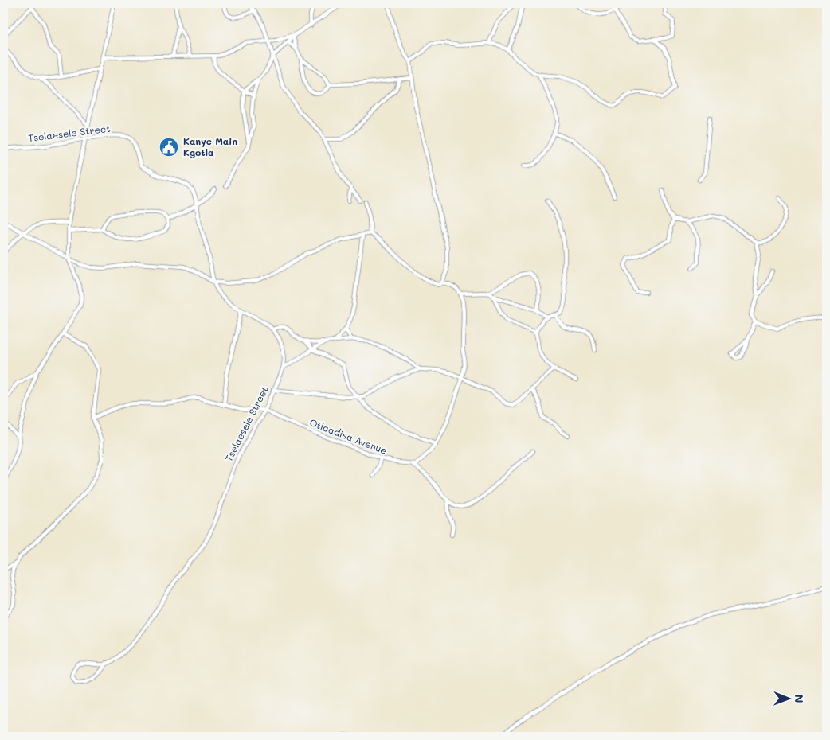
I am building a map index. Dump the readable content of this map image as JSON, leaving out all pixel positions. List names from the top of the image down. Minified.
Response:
{"streets":{"street":["Tselaesele Street","Otlaadisa Avenue"]},"crossings":[["Tselaesele Street","Otlaadisa Avenue"]],"places":{"public building":["Kanye Main Kgotla"]},"north":"right"}
